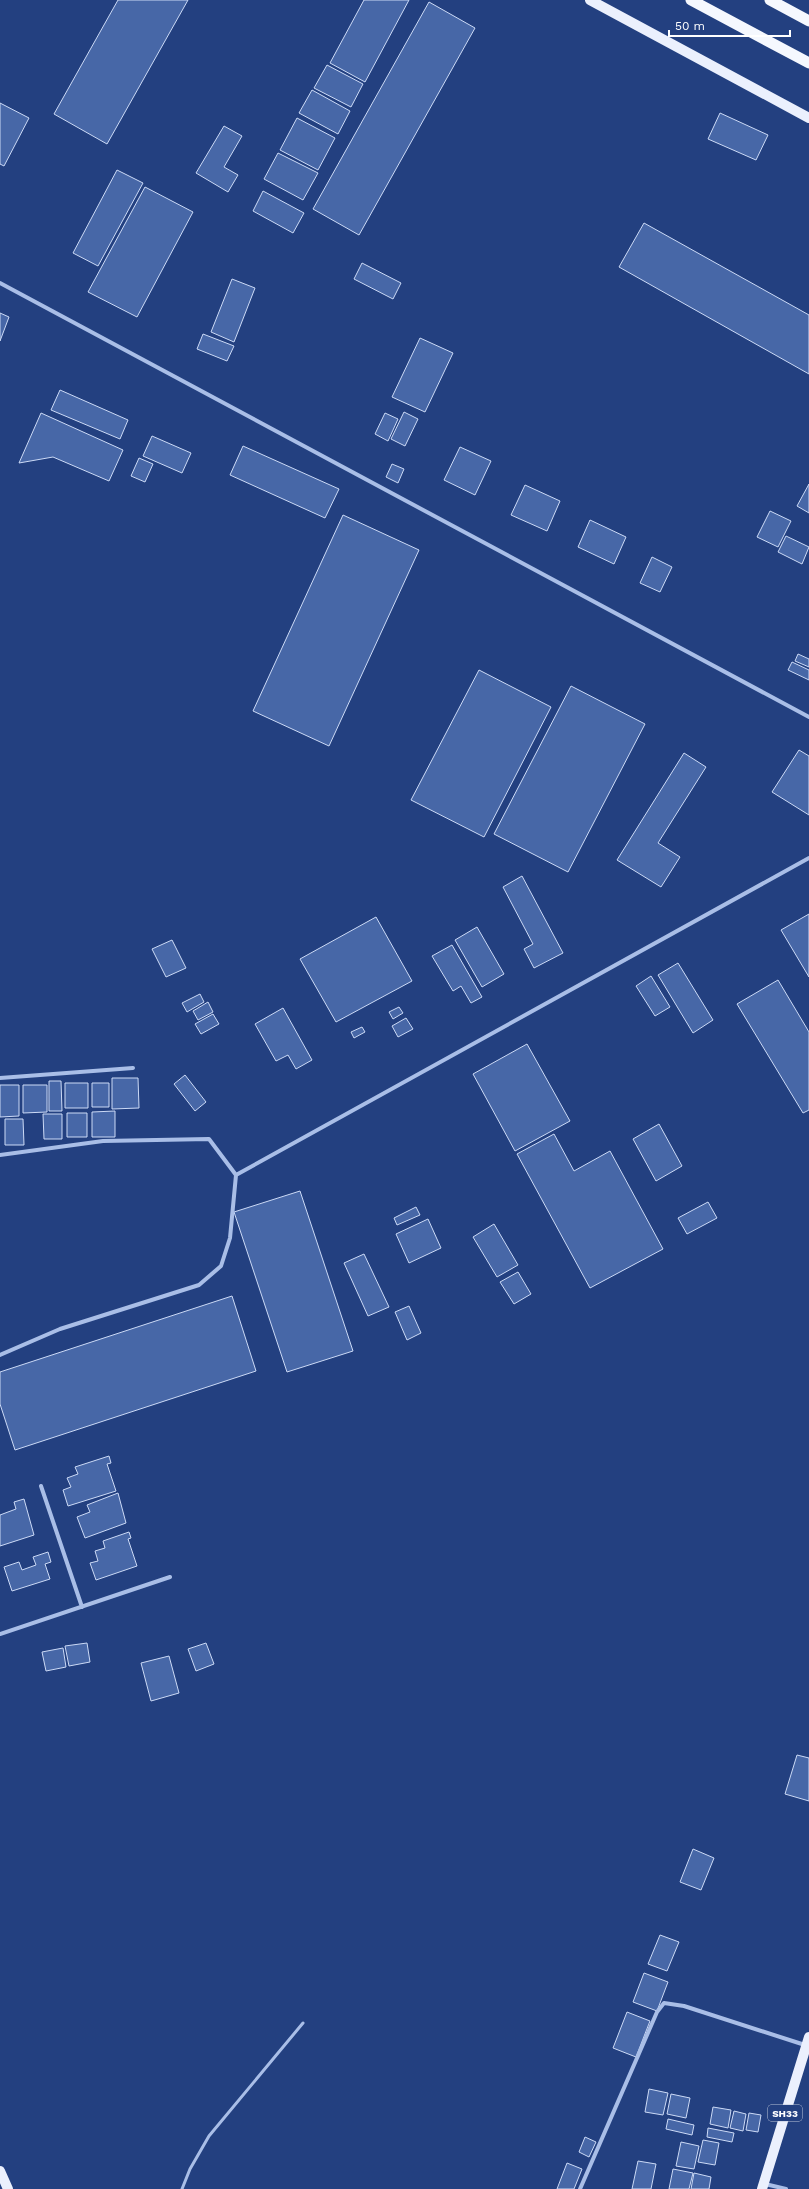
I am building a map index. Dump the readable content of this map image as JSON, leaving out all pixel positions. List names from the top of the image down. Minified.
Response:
{"streets":{"main road":["SH33"]},"scale_bar":"50 m"}
